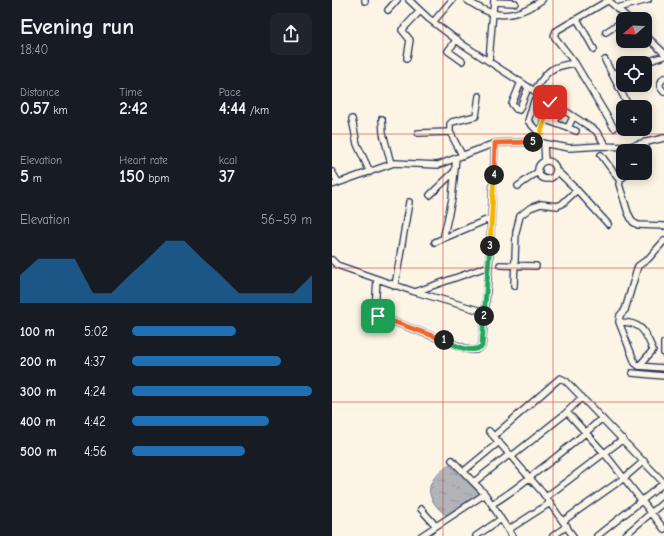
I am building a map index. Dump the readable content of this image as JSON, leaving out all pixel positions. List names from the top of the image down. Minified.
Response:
{"north":"left","page":{"heading":["Evening run","18:40"],"map_buttons":["+","−"],"stats":[["Distance","0.57 km"],["Time","2:42"],["Pace","4:44 /km"],["Elevation","5 m"],["Heart rate","150 bpm"],["kcal","37"]],"pins":["5","4","3","2","1"],"chart":["Elevation","56–59 m"],"list":[{"name":"100 m","note":"5:02"},{"name":"200 m","note":"4:37"},{"name":"300 m","note":"4:24"},{"name":"400 m","note":"4:42"},{"name":"500 m","note":"4:56"}]}}
